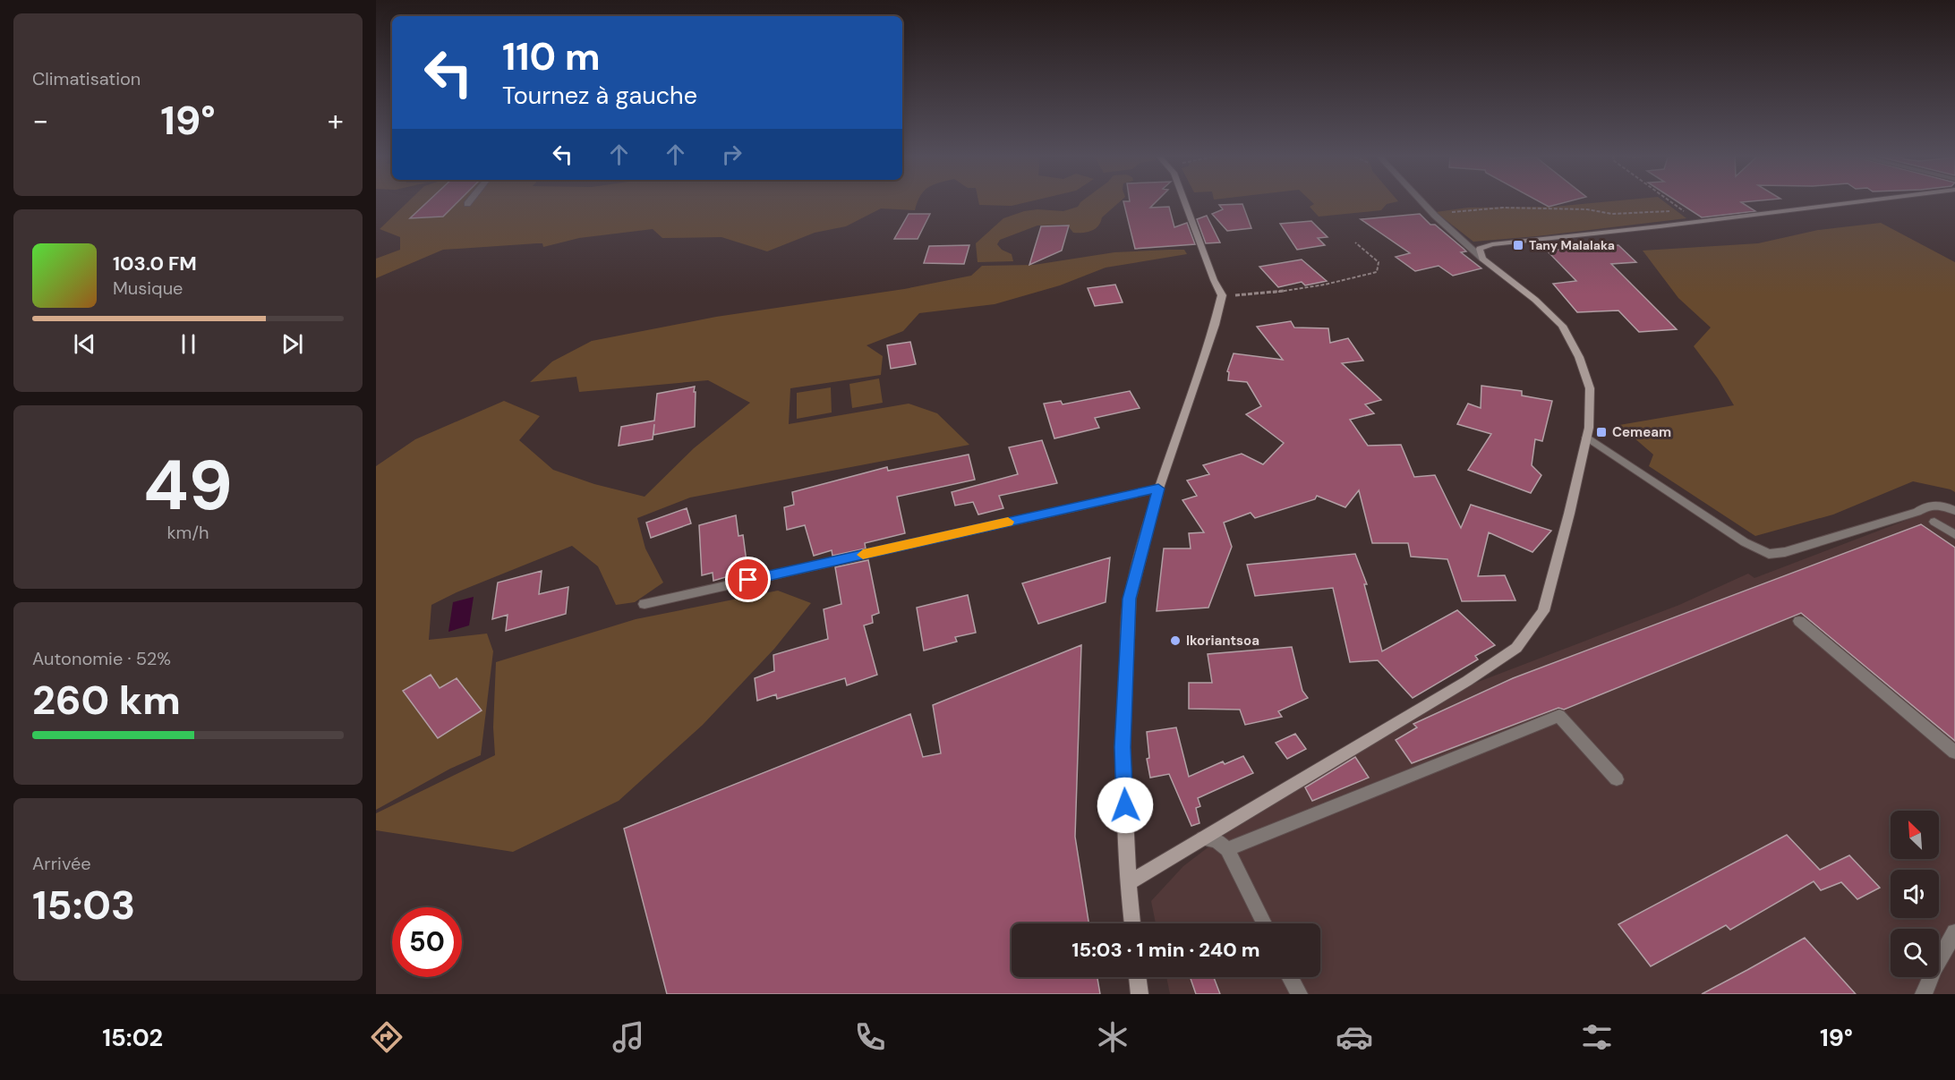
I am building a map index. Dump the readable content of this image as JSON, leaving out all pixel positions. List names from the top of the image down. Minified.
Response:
{"places":{"transit":["Tany Malalaka","Cemeam"],"other":["Ikoriantsoa"]},"north":"top left","page":{"tile":["Climatisation",["49","km/h"],["Autonomie · 52%","260 km"],["Arrivée","15:03"]],"turn":["110 m","Tournez à gauche"],"heat":["−","19°","+"],"song":["103.0 FM","Musique"],"limit":"50","trip":"15:03 · 1 min · 240 m","tabs":["15:02","19°"]}}
